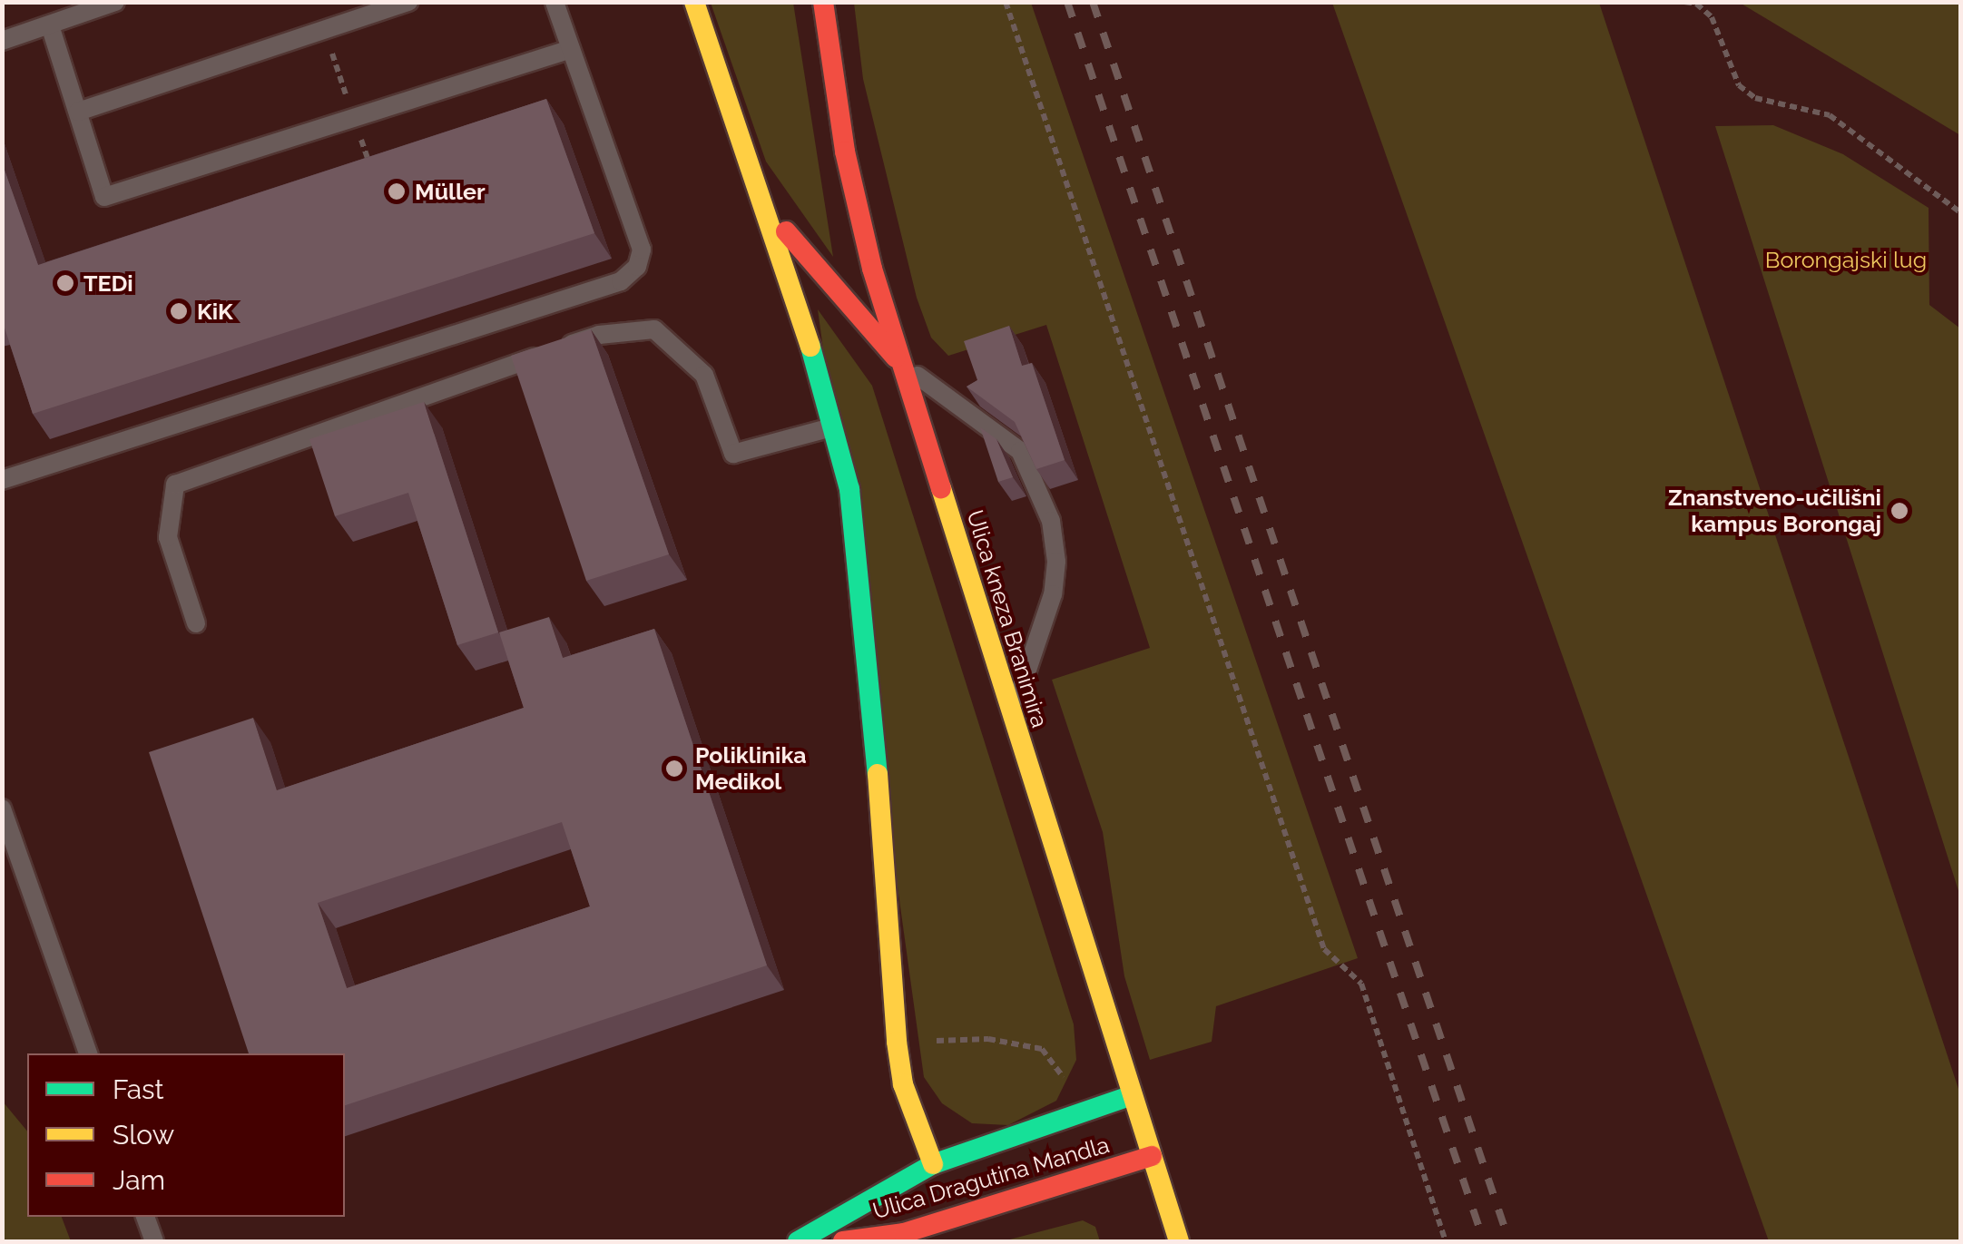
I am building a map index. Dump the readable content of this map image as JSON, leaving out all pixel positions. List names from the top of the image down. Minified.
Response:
{"streets":{"main road":["Ulica kneza Branimira","Ulica Dragutina Mandla"]},"crossings":[["Ulica kneza Branimira","Ulica Dragutina Mandla"]],"parks":["Borongajski lug"],"places":["Müller","TEDi","KiK","Znanstveno-učilišni kampus Borongaj","Poliklinika Medikol"],"legend":["Fast","Slow","Jam"]}
